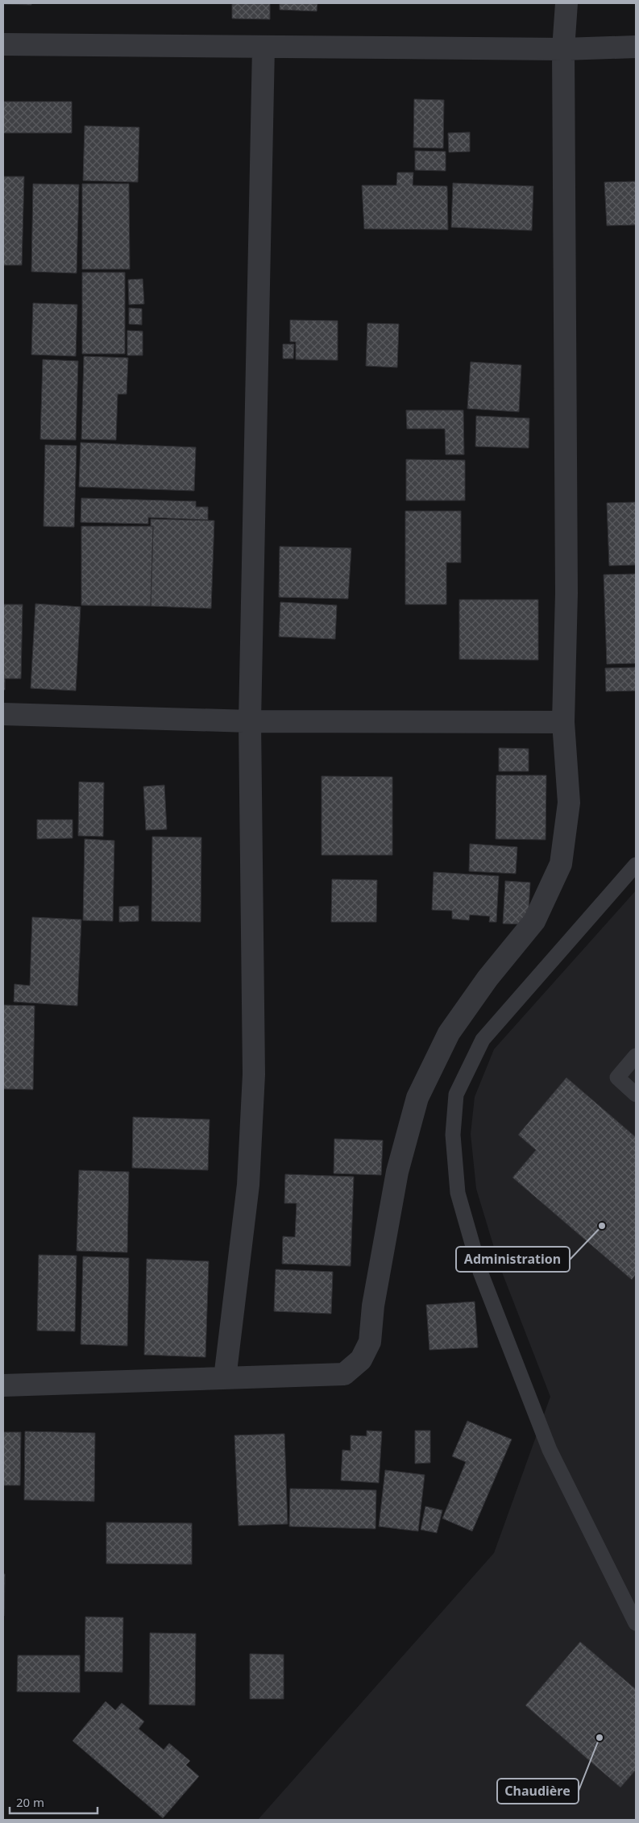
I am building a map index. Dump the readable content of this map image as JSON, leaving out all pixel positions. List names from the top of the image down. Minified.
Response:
{"places":["Administration","Chaudière"],"scale_bar":"20 m"}
